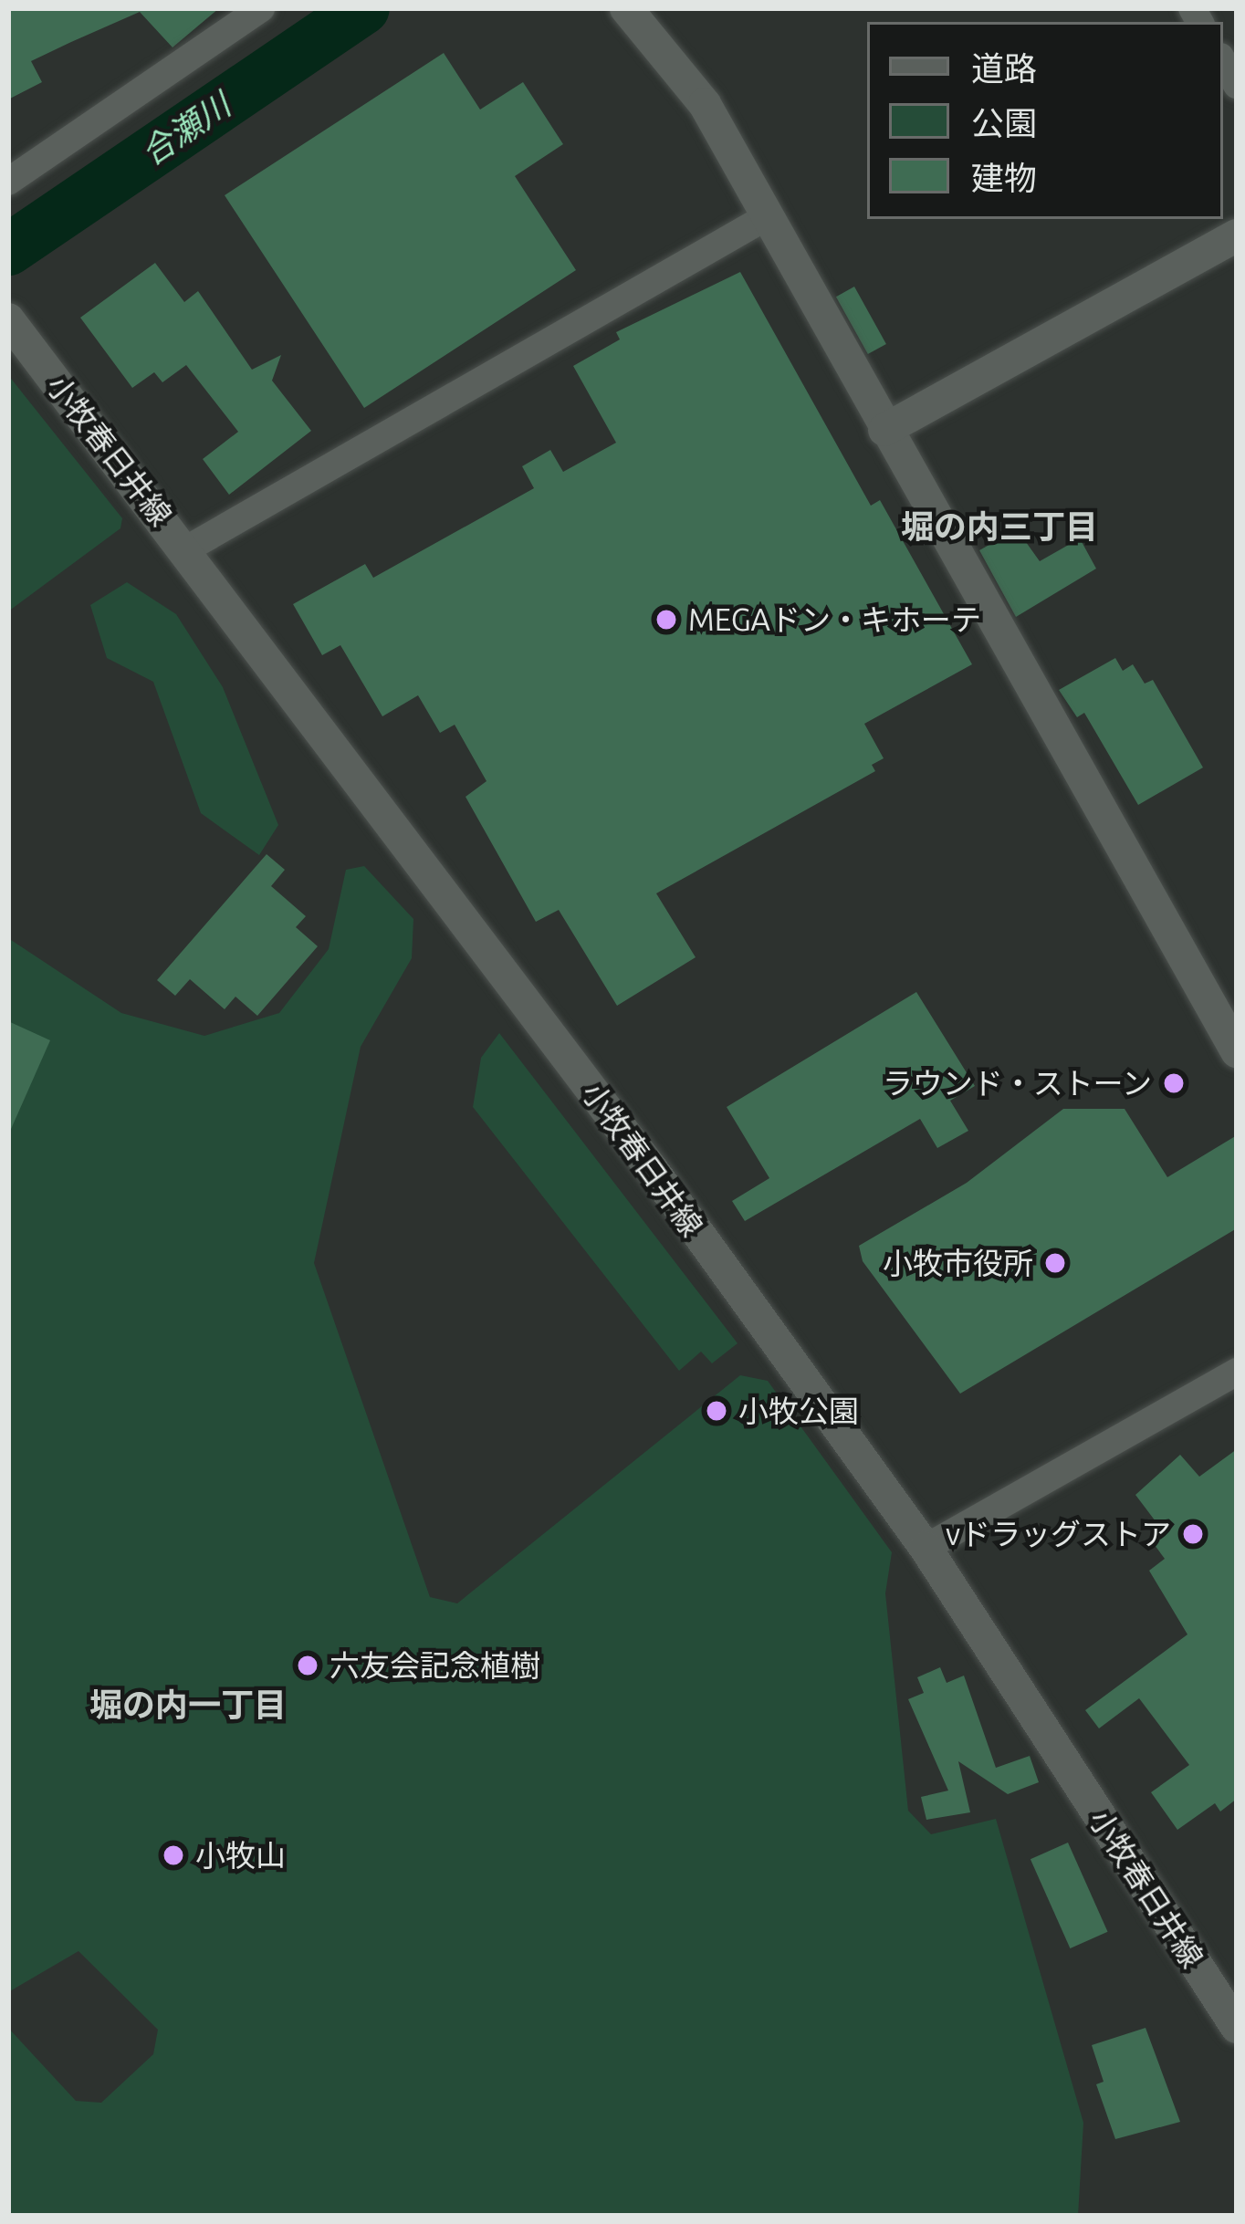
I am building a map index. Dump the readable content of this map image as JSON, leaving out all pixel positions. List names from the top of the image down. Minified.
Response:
{"streets":{"main road":["小牧春日井線"]},"districts":["堀の内三丁目","堀の内一丁目"],"water":["合瀬川"],"places":["MEGAドン・キホーテ","ラウンド・ストーン","小牧市役所","小牧公園","vドラッグストア","六友会記念植樹","小牧山"],"legend":["道路","公園","建物"]}
